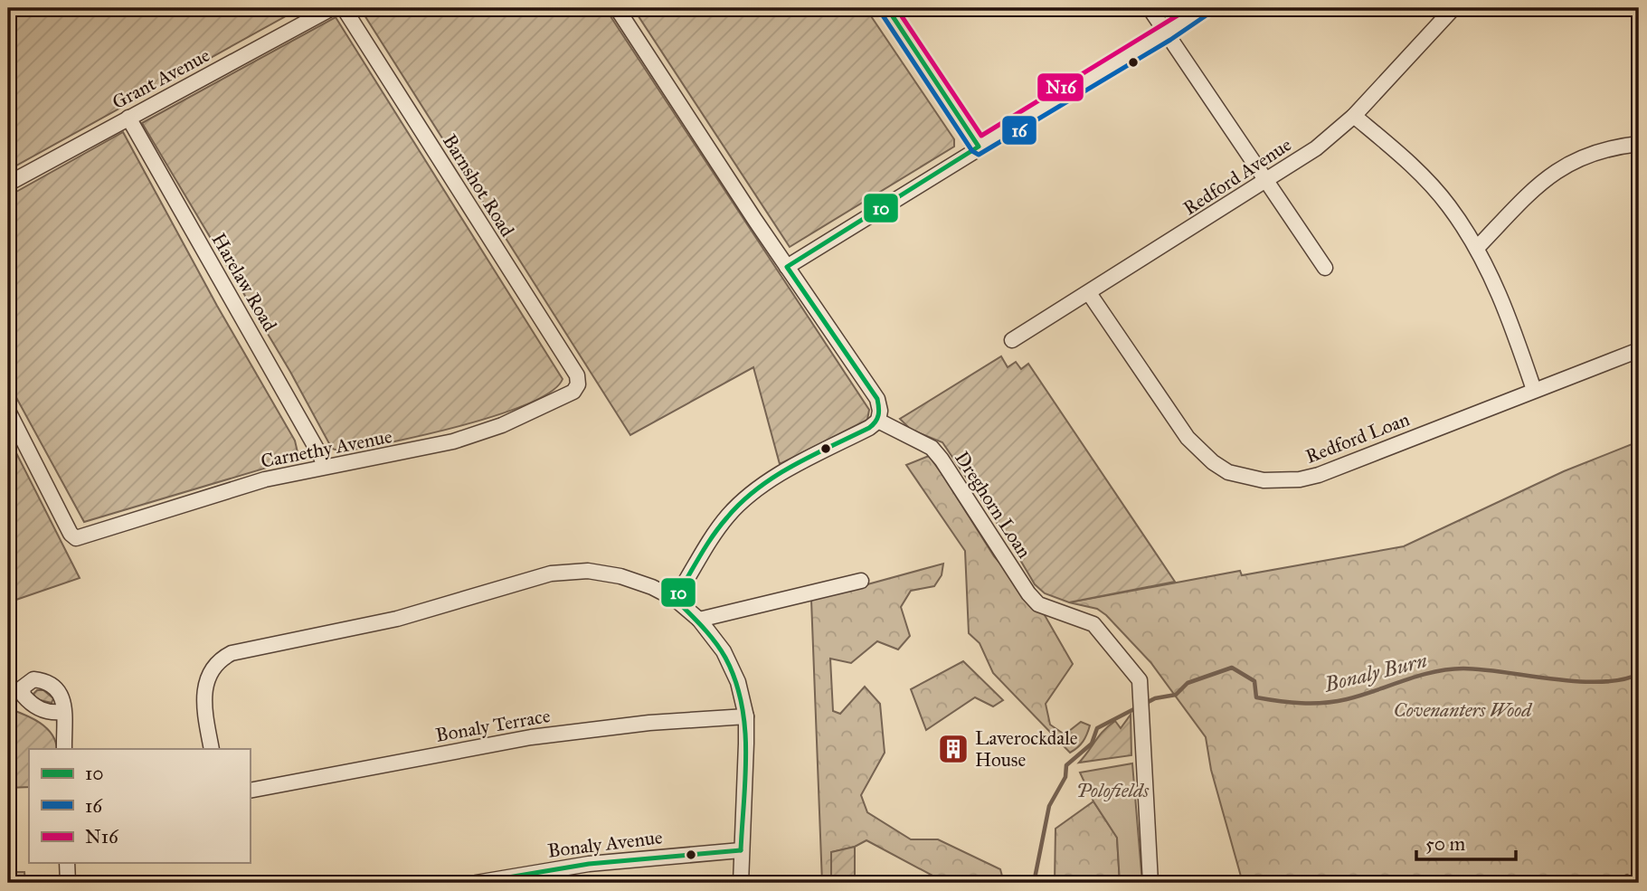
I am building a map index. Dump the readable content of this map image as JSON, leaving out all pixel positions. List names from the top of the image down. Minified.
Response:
{"streets":{"street":["Grant Avenue","Redford Avenue","Barnshot Road","Harelaw Road","Redford Loan","Carnethy Avenue","Dreghorn Loan","Bonaly Terrace","Bonaly Avenue"]},"crossings":[["Grant Avenue","Harelaw Road"],["Redford Avenue","Redford Loan"],["Barnshot Road","Carnethy Avenue"],["Harelaw Road","Carnethy Avenue"]],"water":["Bonaly Burn"],"parks":["Covenanters Wood","Polofields"],"places":{"building":["Laverockdale House"]},"lines":["transit line 10","transit line N16","transit line 16"],"legend":["10","16","N16"],"scale_bar":"50 m"}
